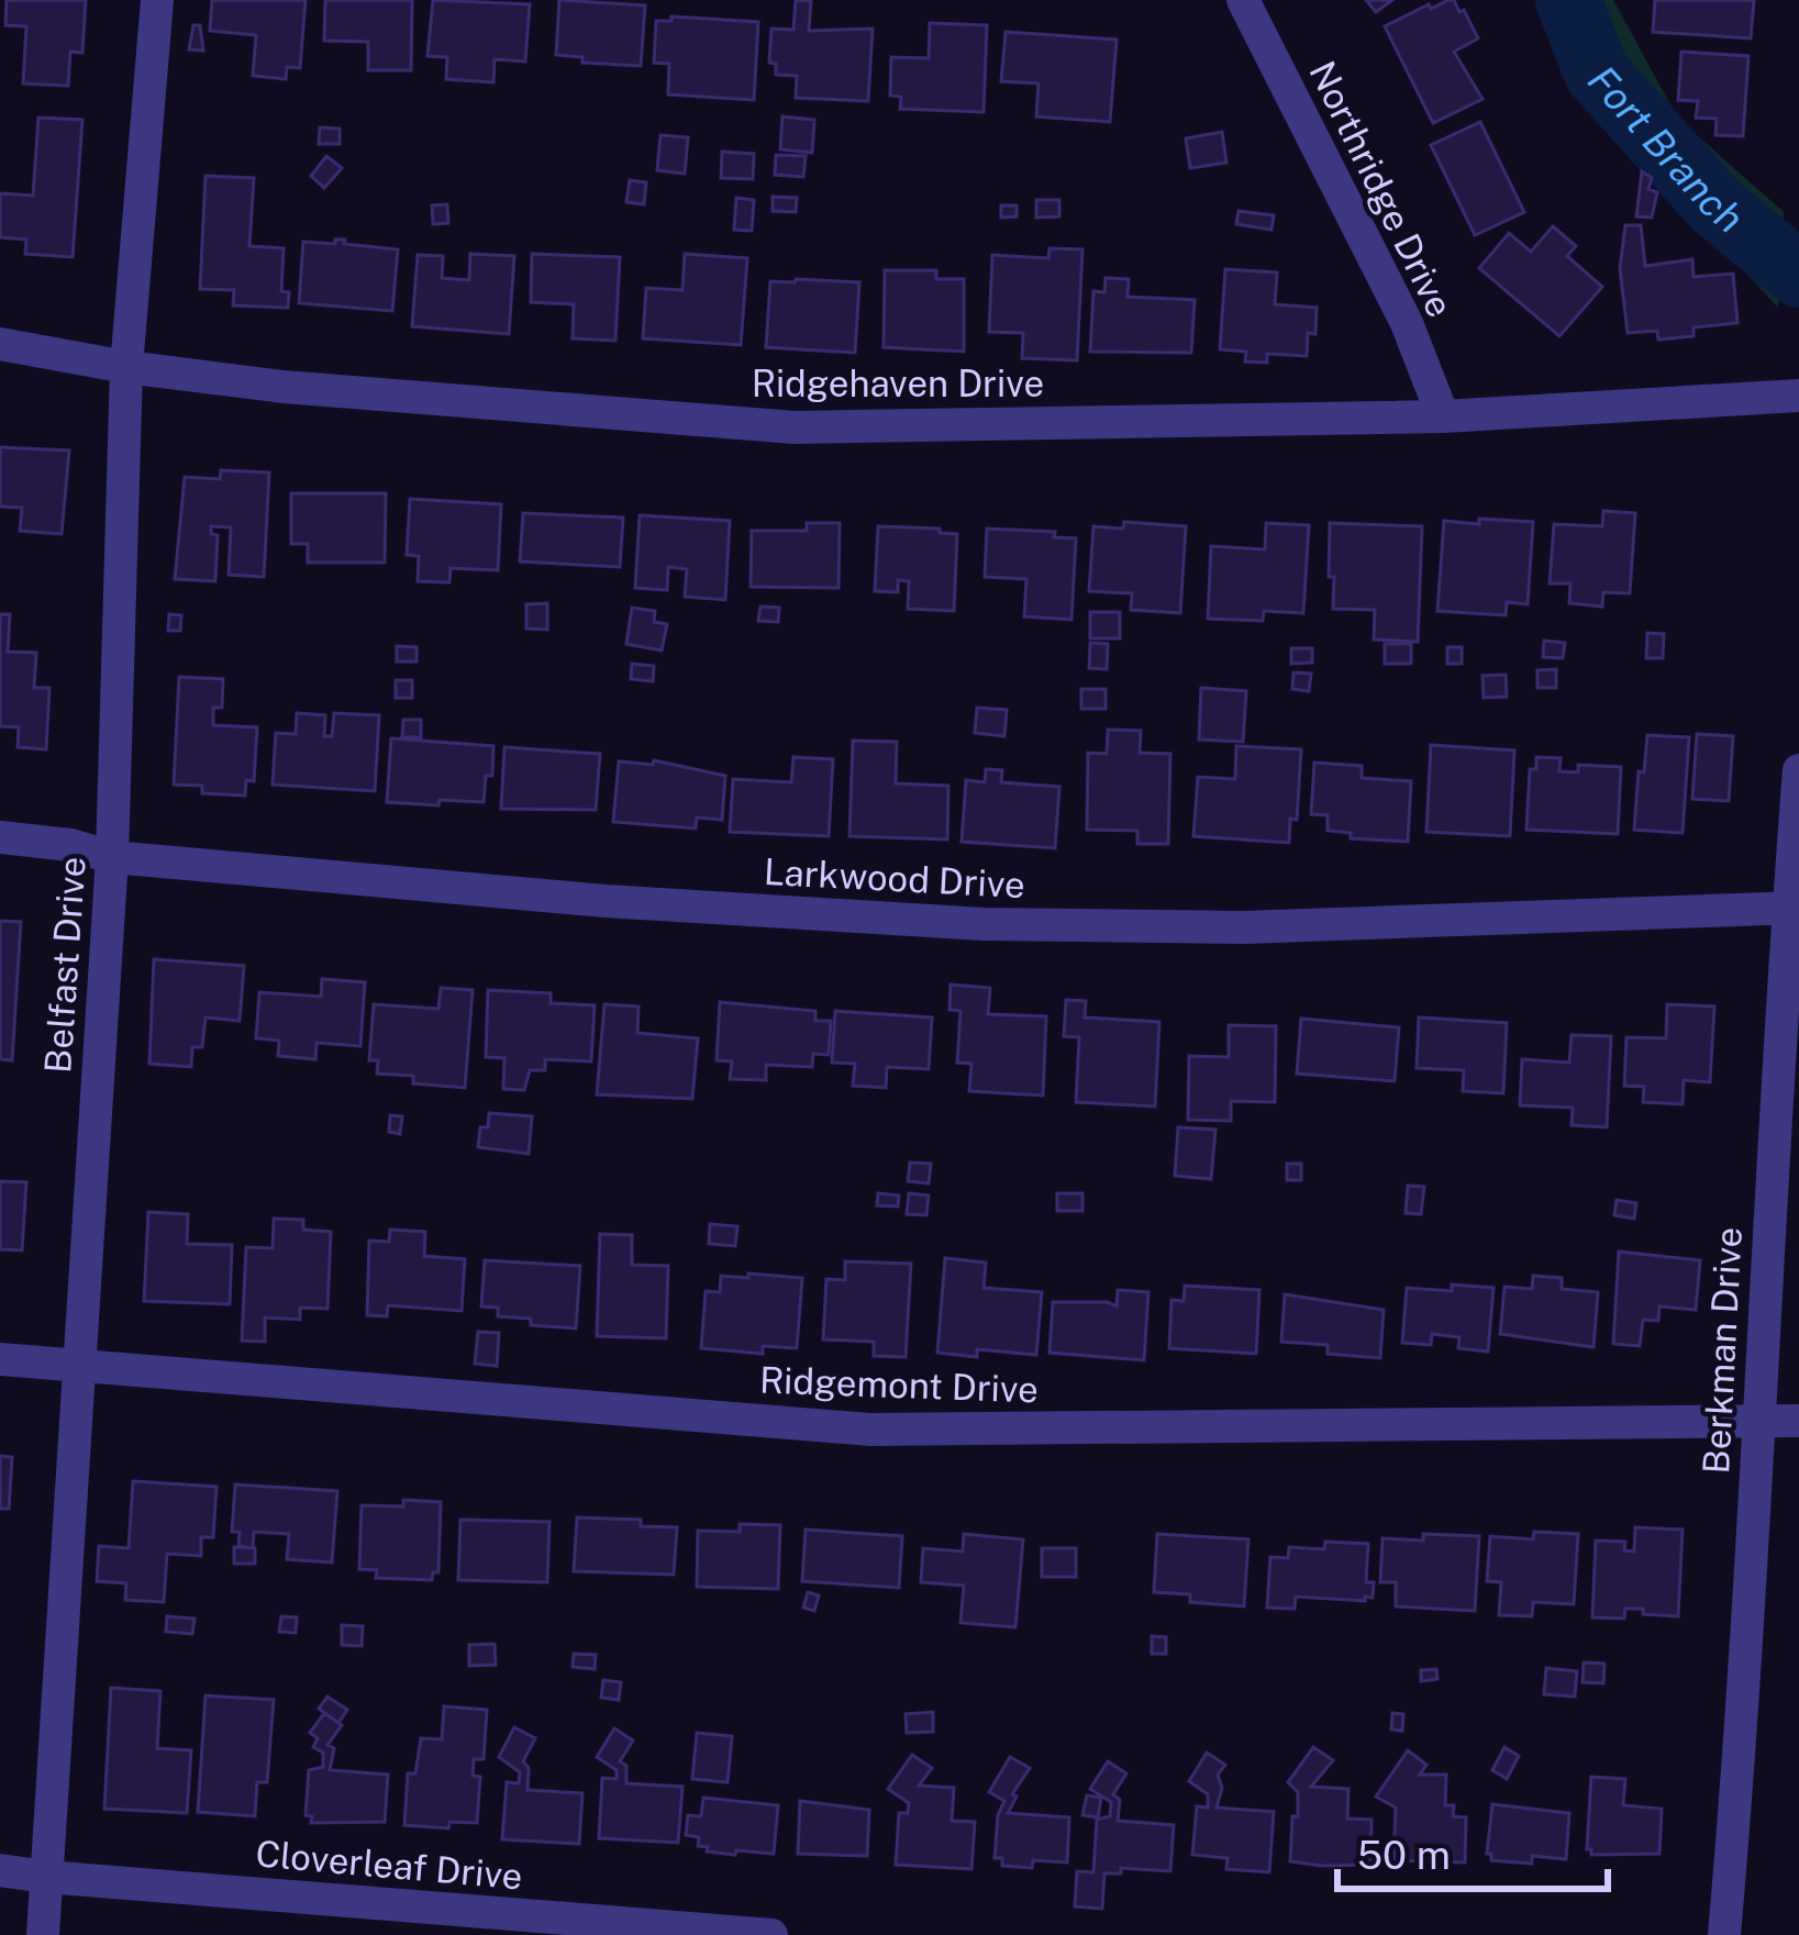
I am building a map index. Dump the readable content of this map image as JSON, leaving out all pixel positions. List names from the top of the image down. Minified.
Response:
{"streets":{"street":["Northridge Drive","Ridgehaven Drive","Larkwood Drive","Belfast Drive","Berkman Drive","Ridgemont Drive","Cloverleaf Drive"]},"crossings":[["Northridge Drive","Ridgehaven Drive"],["Ridgehaven Drive","Belfast Drive"],["Larkwood Drive","Belfast Drive"],["Larkwood Drive","Berkman Drive"],["Belfast Drive","Ridgemont Drive"],["Belfast Drive","Cloverleaf Drive"],["Berkman Drive","Ridgemont Drive"]],"water":["Fort Branch"],"scale_bar":"50 m"}
